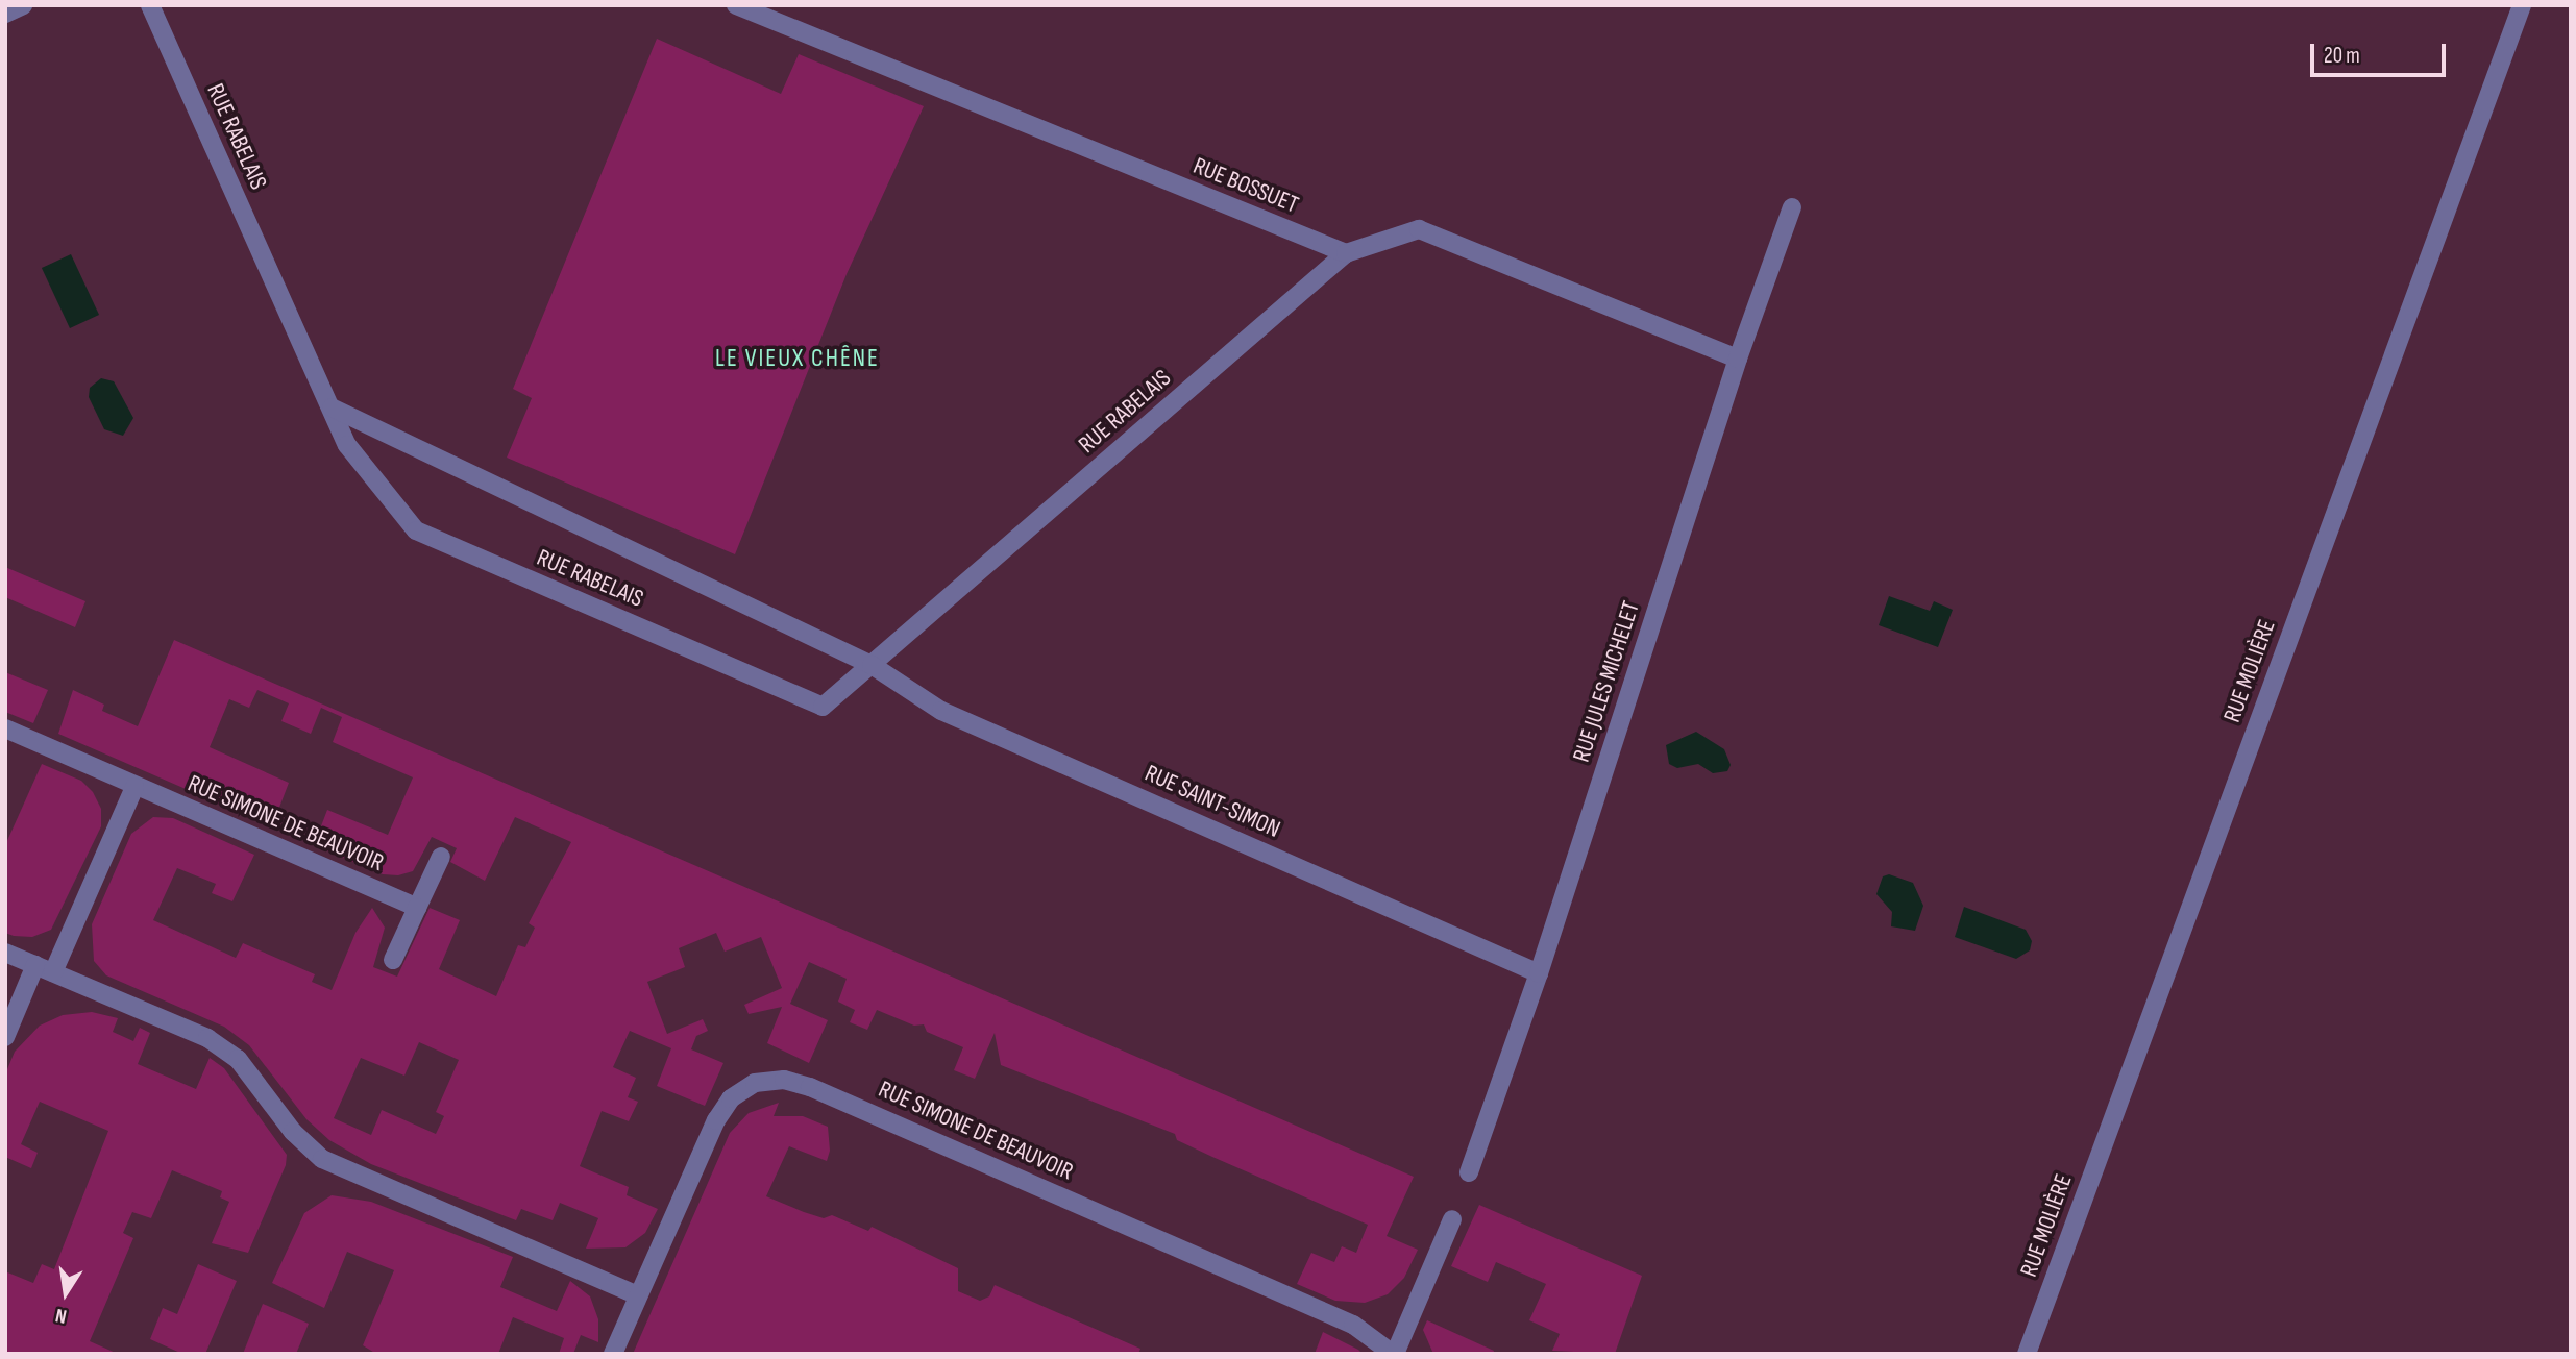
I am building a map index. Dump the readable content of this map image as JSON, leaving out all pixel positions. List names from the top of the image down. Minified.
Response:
{"streets":{"street":["RUE RABELAIS","RUE BOSSUET","RUE MOLIÈRE","RUE JULES MICHELET","RUE SAINT-SIMON","RUE SIMONE DE BEAUVOIR"]},"crossings":[["RUE RABELAIS","RUE BOSSUET"],["RUE RABELAIS","RUE SAINT-SIMON"],["RUE JULES MICHELET","RUE SAINT-SIMON"]],"districts":["LE VIEUX CHÊNE"],"scale_bar":"20 m","north":"bottom"}
